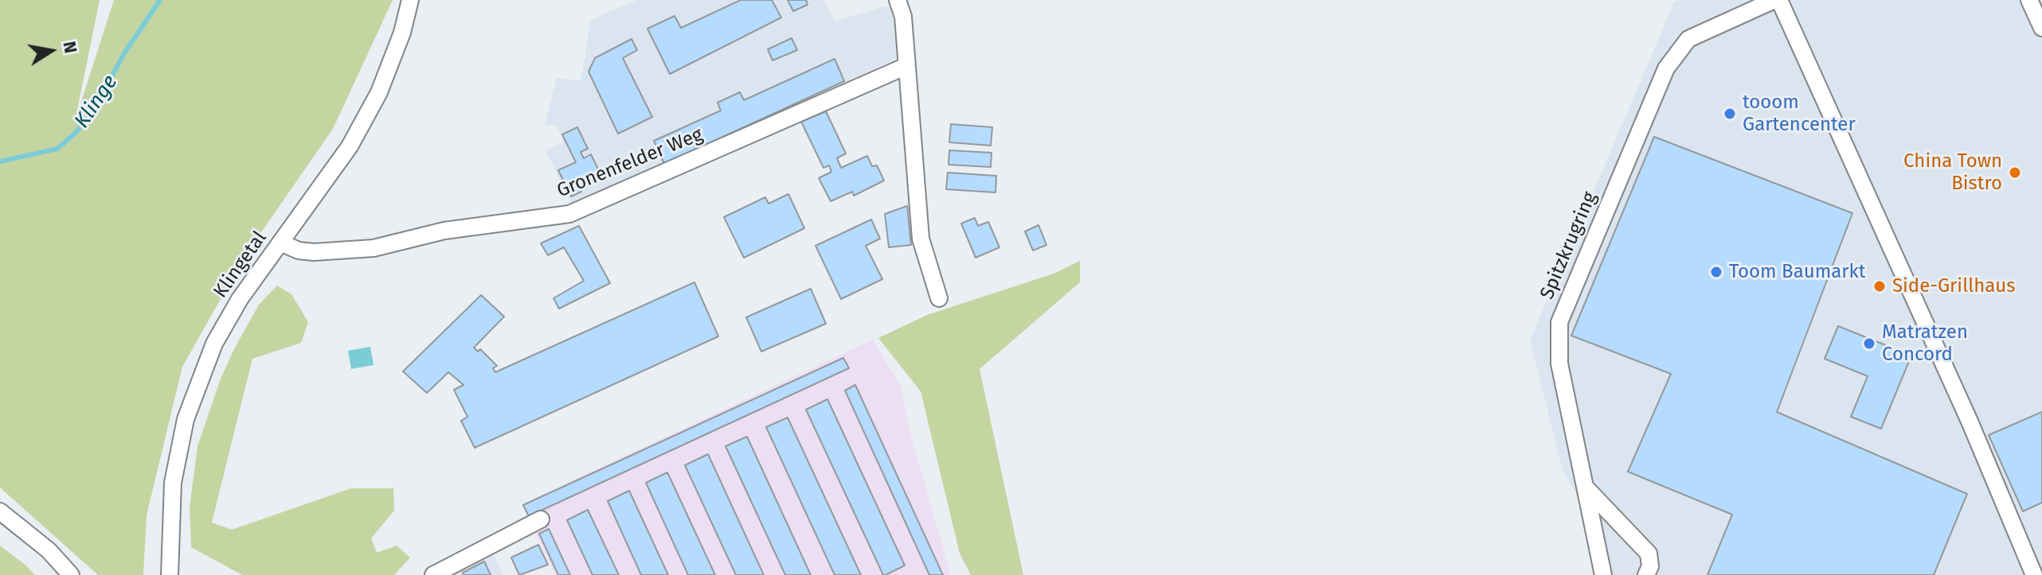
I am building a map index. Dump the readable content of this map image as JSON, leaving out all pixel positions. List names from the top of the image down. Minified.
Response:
{"streets":{"street":["Gronenfelder Weg","Spitzkrugring","Klingetal"]},"crossings":[["Gronenfelder Weg","Klingetal"]],"water":["Klinge"],"places":["tooom Gartencenter","China Town Bistro","Toom Baumarkt","Side-Grillhaus","Matratzen Concord"],"north":"right"}
